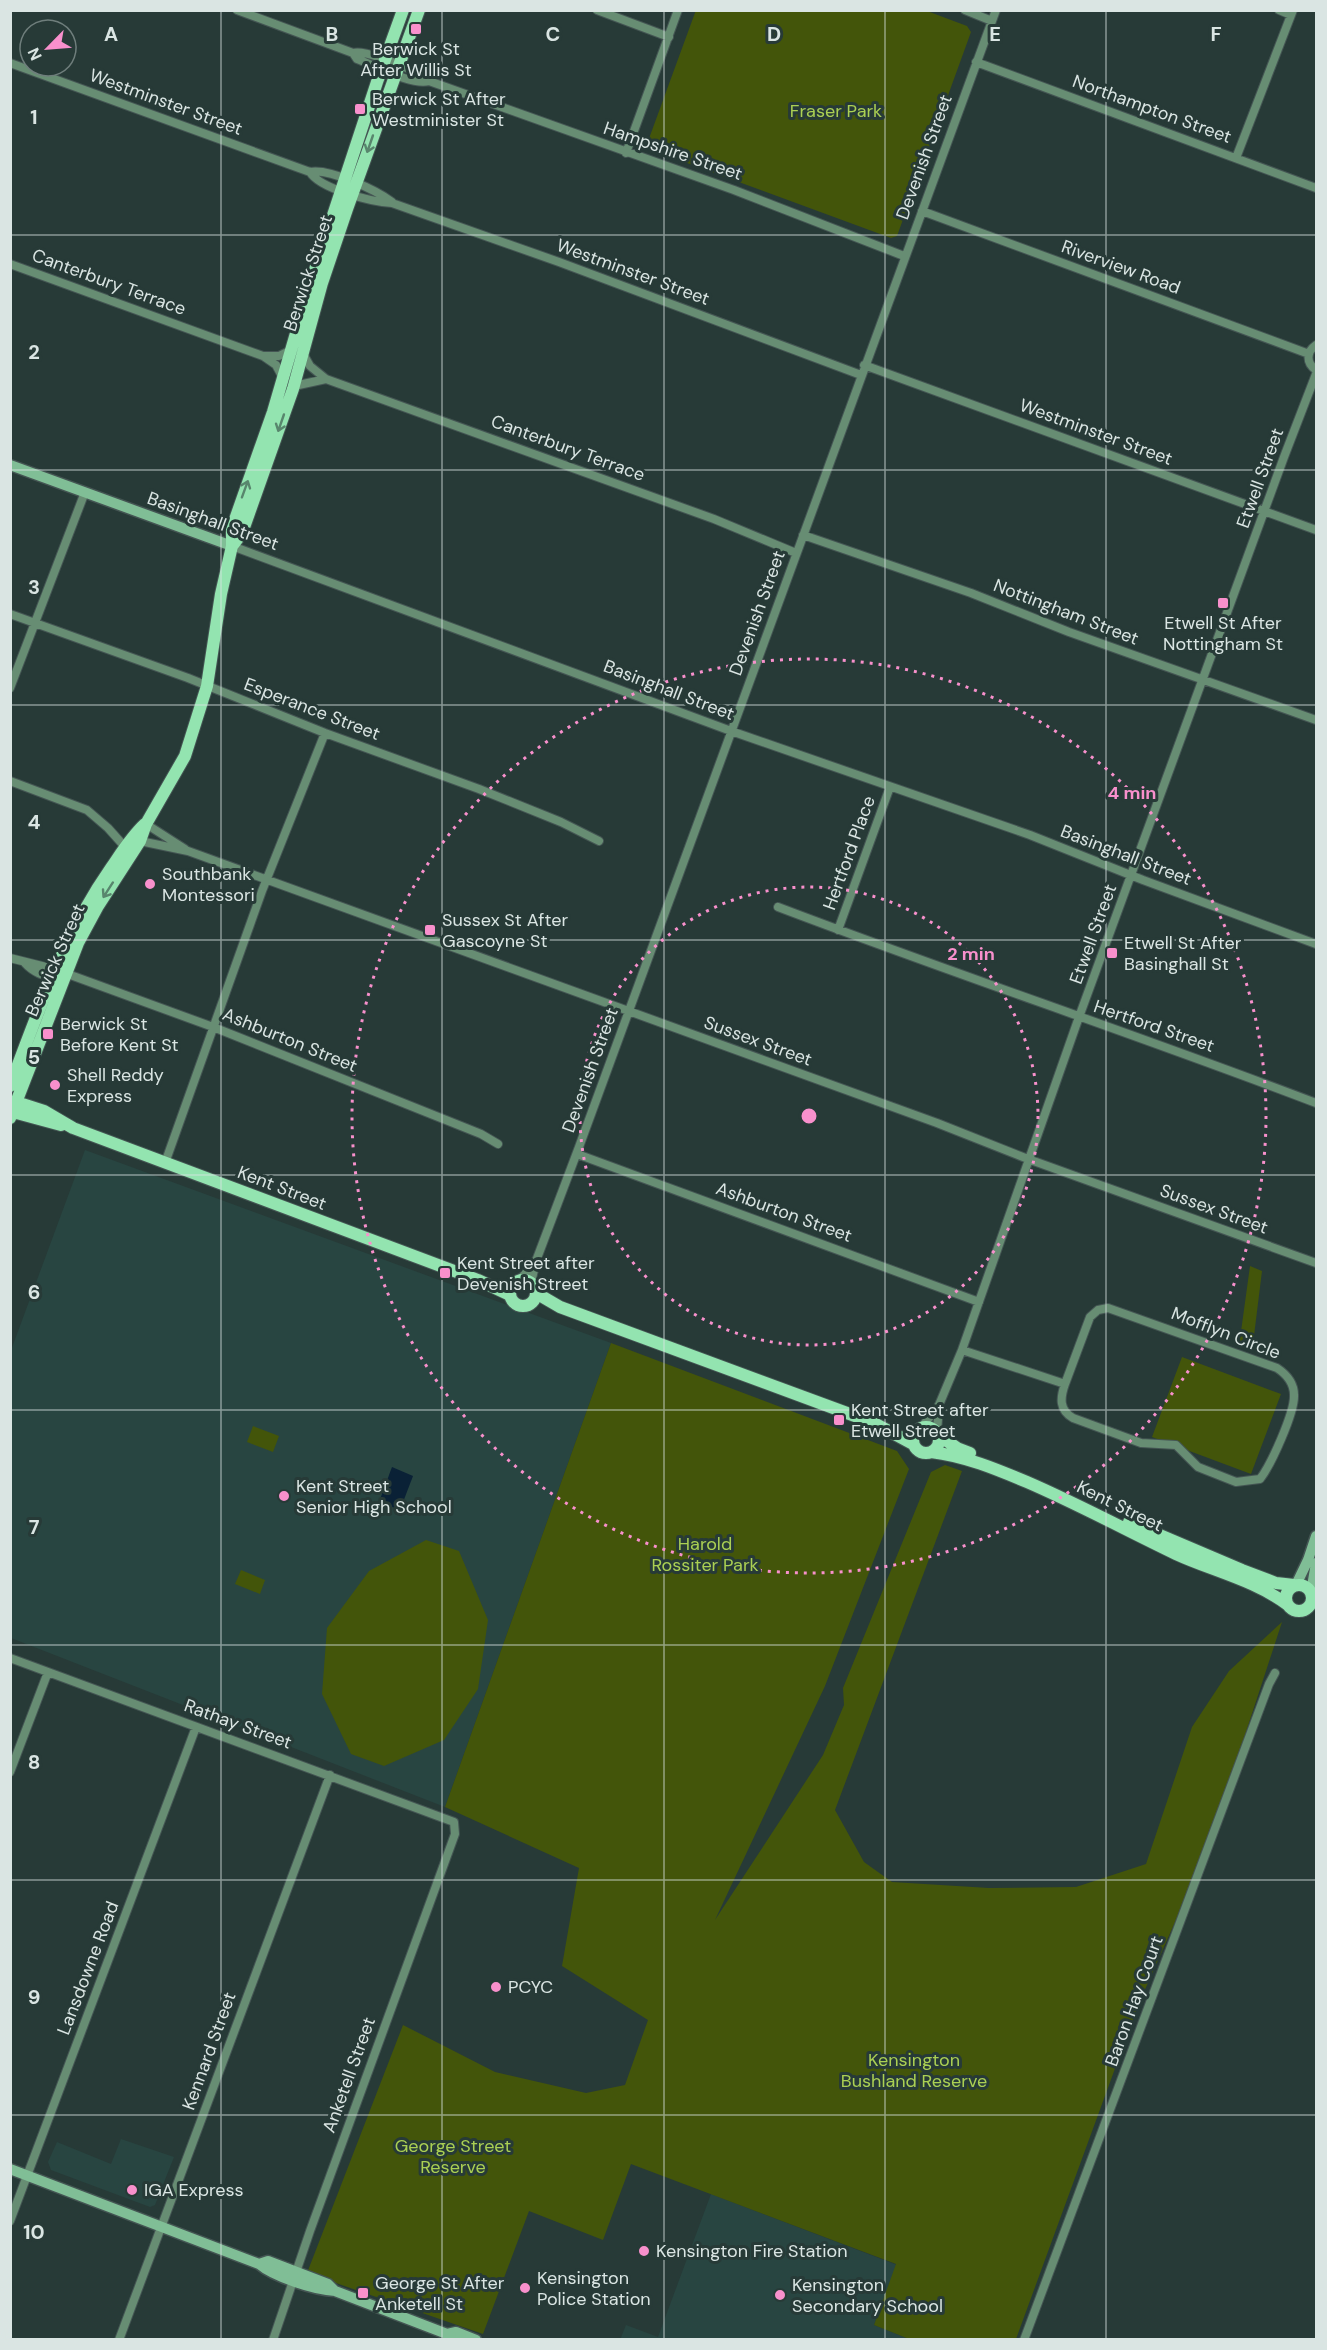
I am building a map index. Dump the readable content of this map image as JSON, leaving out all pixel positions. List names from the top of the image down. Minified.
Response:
{"streets":{"main road":["Berwick Street","Basinghall Street","Kent Street"],"street":["Westminster Street","Northampton Street","Hampshire Street","Devenish Street","Riverview Road","Canterbury Terrace","Etwell Street","Nottingham Street","Esperance Street","Hertford Place","Hertford Street","Ashburton Street","Sussex Street","Mofflyn Circle","Rathay Street","Lansdowne Road","Baron Hay Court","Kennard Street","Anketell Street"]},"crossings":[["Westminster Street","Devenish Street"],["Westminster Street","Berwick Street"],["Westminster Street","Etwell Street"],["Northampton Street","Devenish Street"],["Hampshire Street","Devenish Street"],["Hampshire Street","Berwick Street"],["Devenish Street","Riverview Road"],["Devenish Street","Canterbury Terrace"],["Devenish Street","Basinghall Street"],["Devenish Street","Nottingham Street"],["Devenish Street","Ashburton Street"],["Devenish Street","Sussex Street"],["Devenish Street","Kent Street"],["Berwick Street","Canterbury Terrace"],["Berwick Street","Basinghall Street"],["Berwick Street","Esperance Street"],["Berwick Street","Ashburton Street"],["Berwick Street","Sussex Street"],["Berwick Street","Kent Street"],["Etwell Street","Basinghall Street"],["Etwell Street","Nottingham Street"],["Etwell Street","Hertford Street"],["Etwell Street","Ashburton Street"],["Etwell Street","Sussex Street"],["Etwell Street","Kent Street"],["Basinghall Street","Hertford Place"],["Hertford Place","Hertford Street"],["Rathay Street","Lansdowne Road"],["Rathay Street","Kennard Street"],["Rathay Street","Anketell Street"]],"parks":["Fraser Park","Harold Rossiter Park","Kensington Bushland Reserve","George Street Reserve"],"places":{"transit":["Berwick St After Willis St","Berwick St After Westminister St","Etwell St After Nottingham St","Sussex St After Gascoyne St","Etwell St After Basinghall St","Berwick St Before Kent St","Kent Street after Devenish Street","Kent Street after Etwell Street","George St After Anketell St"],"other":["Southbank Montessori","Shell Reddy Express","Kent Street Senior High School","PCYC","IGA Express","Kensington Fire Station","Kensington Police Station","Kensington Secondary School"]},"north":"bottom left","grid":{"columns":["A","B","C","D","E","F"],"rows":["1","2","3","4","5","6","7","8","9","10"]},"rings":["4 min","2 min"]}
